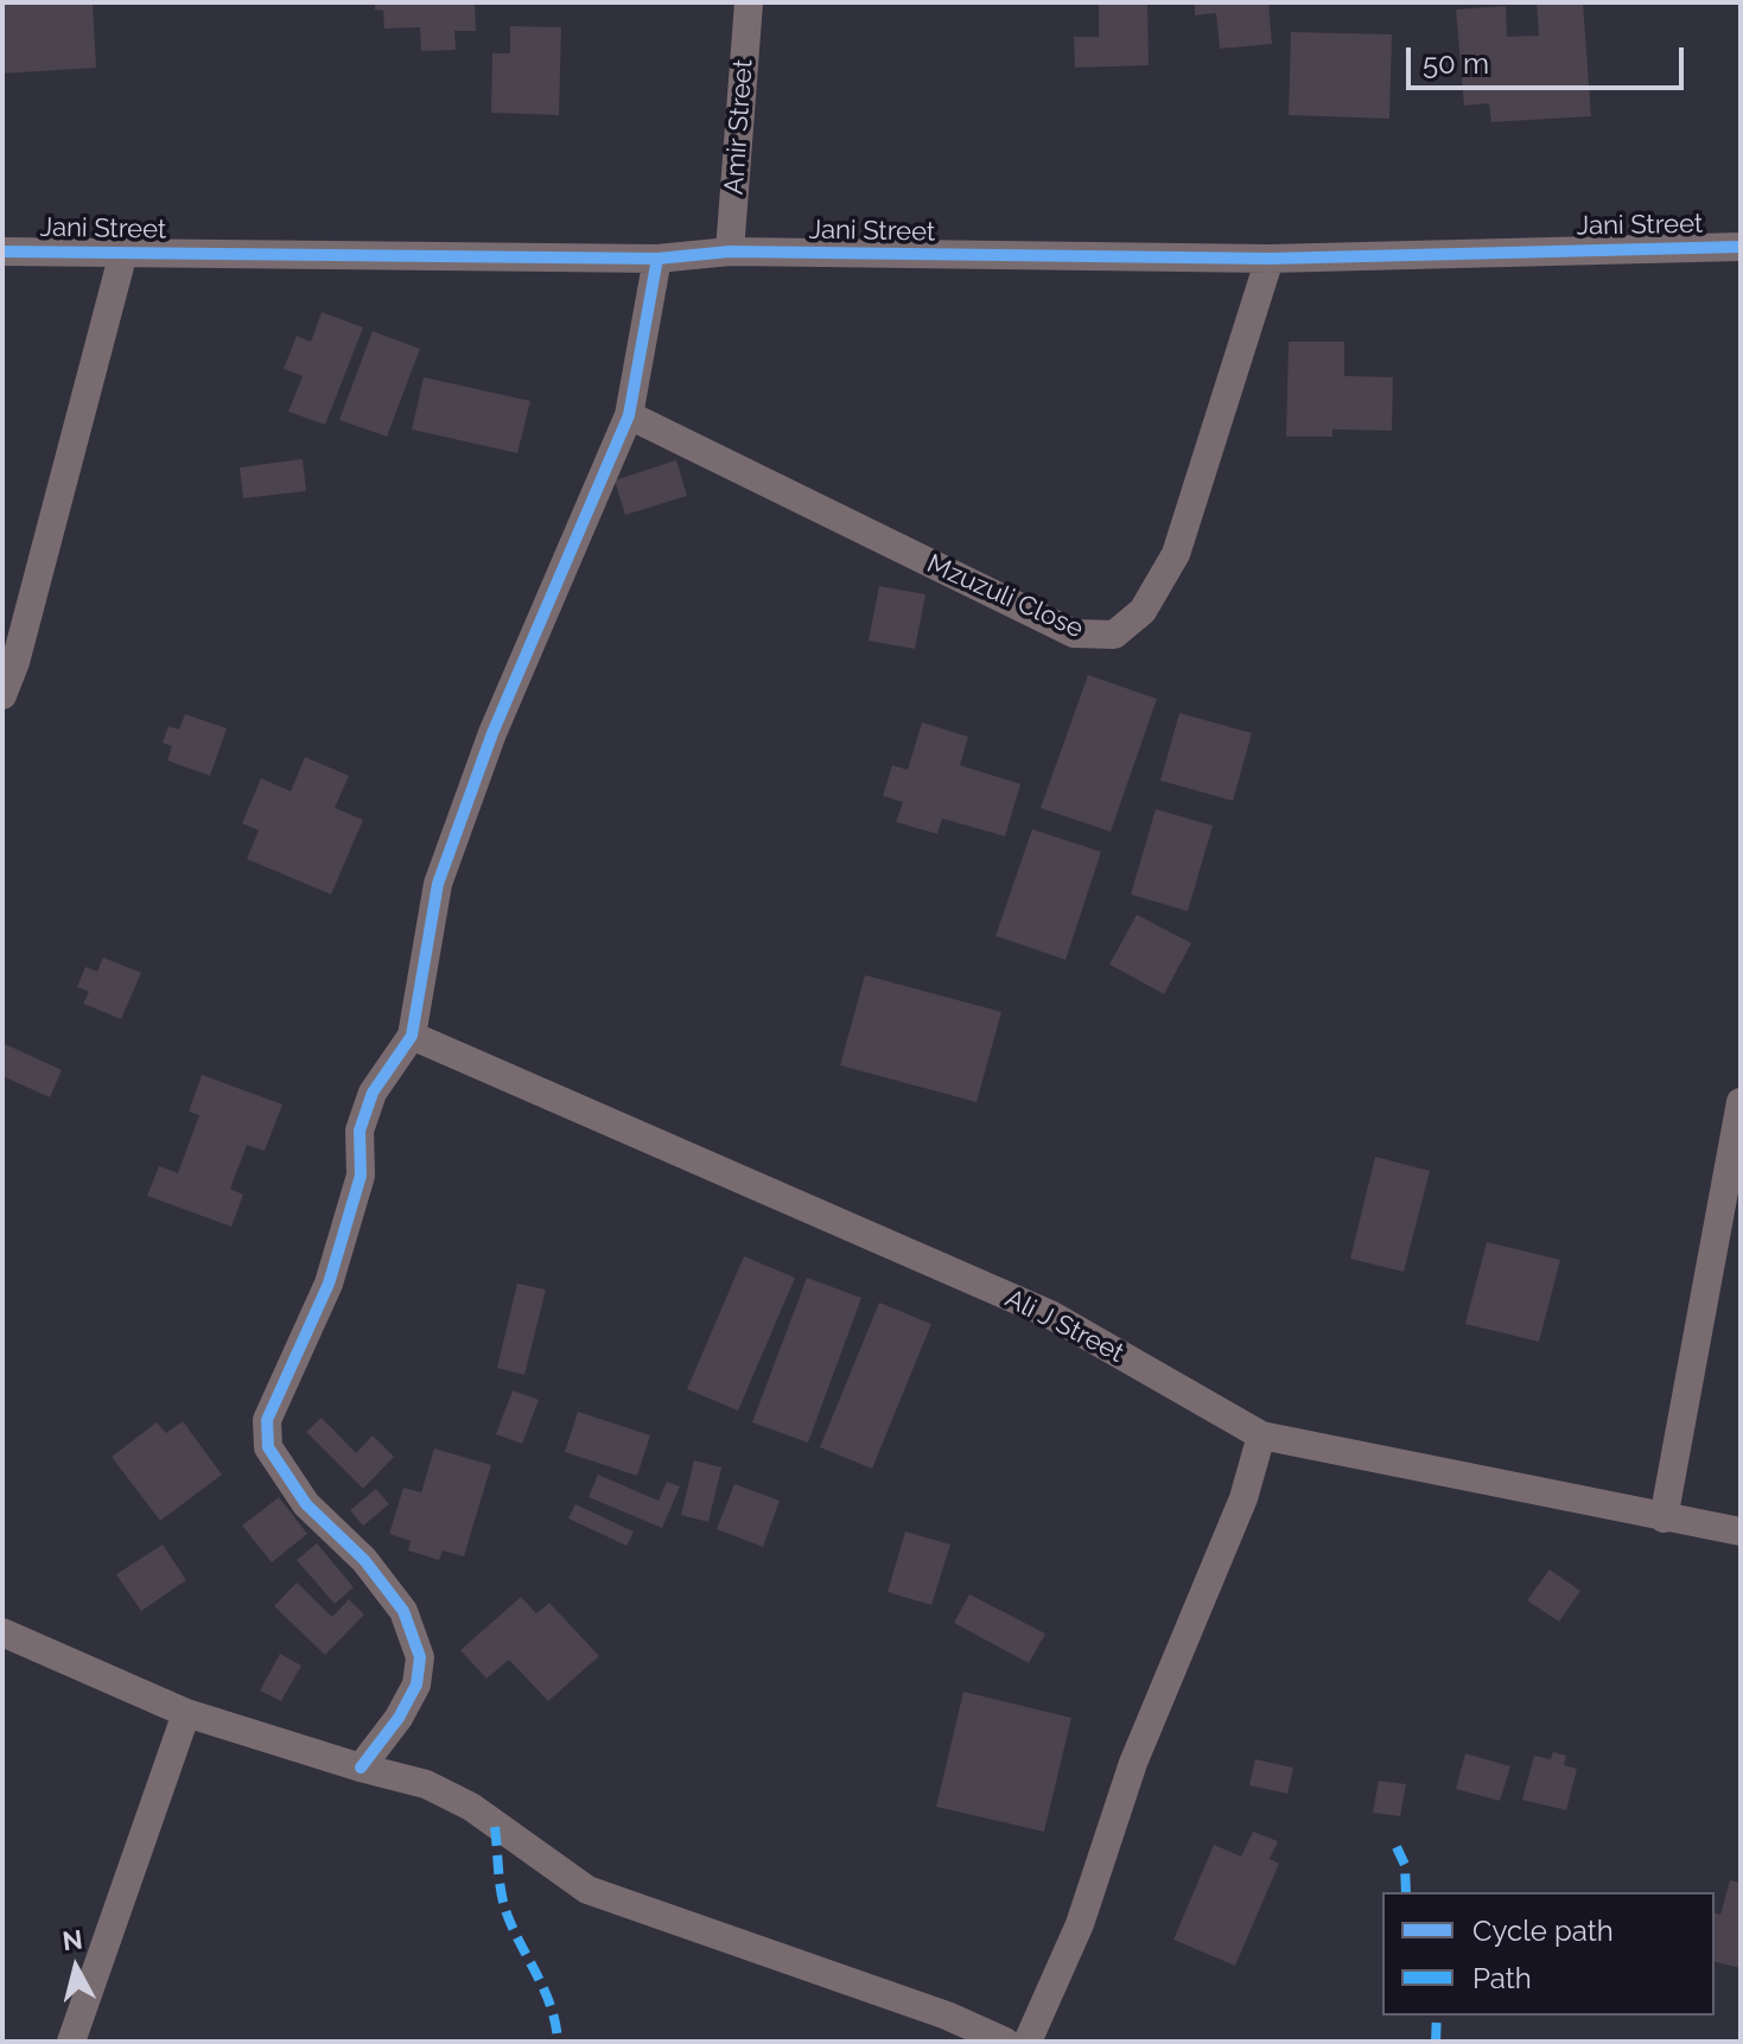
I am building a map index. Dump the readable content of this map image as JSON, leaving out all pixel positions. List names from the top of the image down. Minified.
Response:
{"streets":{"street":["Amir Street","Jani Street","Mzuzuli Close","Ali J Street"]},"crossings":[["Amir Street","Jani Street"],["Jani Street","Mzuzuli Close"]],"legend":["Cycle path","Path"],"scale_bar":"50 m","north":"top"}
